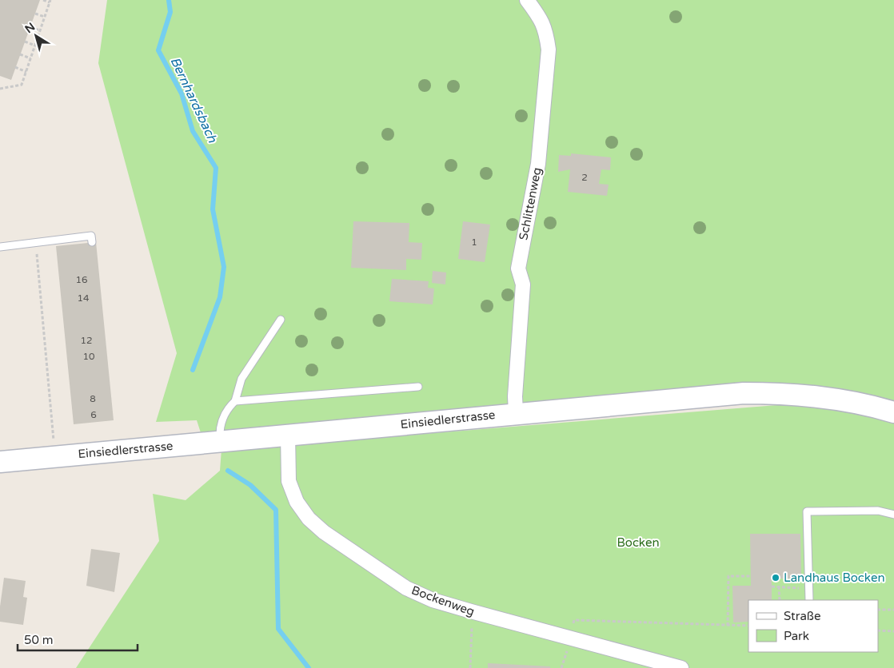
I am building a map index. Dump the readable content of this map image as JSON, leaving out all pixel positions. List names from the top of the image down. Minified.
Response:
{"streets":{"street":["Schlittenweg","Einsiedlerstrasse","Bockenweg"]},"crossings":[["Schlittenweg","Einsiedlerstrasse"],["Einsiedlerstrasse","Bockenweg"]],"water":["Bernhardsbach"],"parks":["Bocken"],"places":["Landhaus Bocken"],"house_numbers":["2","1","16","14","12","10","8","6"],"legend":["Straße","Park"],"scale_bar":"50 m","north":"top left"}
